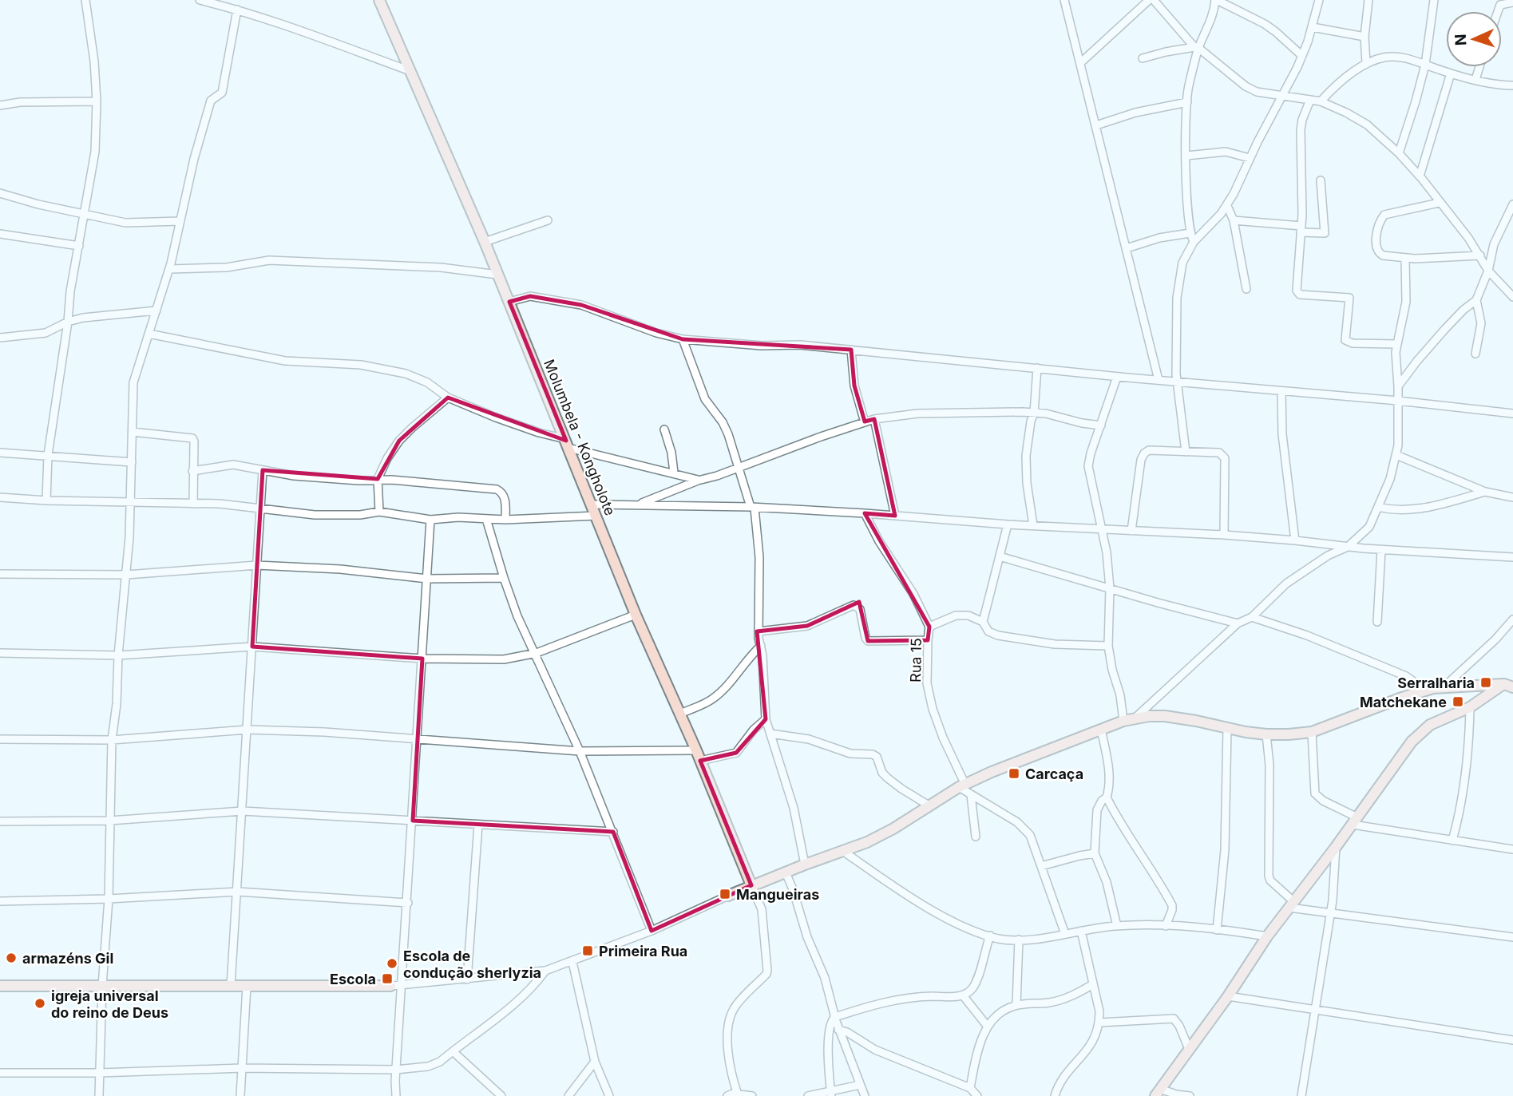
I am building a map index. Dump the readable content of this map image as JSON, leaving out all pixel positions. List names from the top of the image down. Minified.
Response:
{"streets":{"street":["Molumbela - Kongholote","Rua 15"]},"places":{"transit":["Serralharia","Matchekane","Carcaça","Mangueiras","Primeira Rua","Escola"],"other":["armazéns Gil","Escola de condução sherlyzia","igreja universal do reino de Deus"]},"north":"left"}
